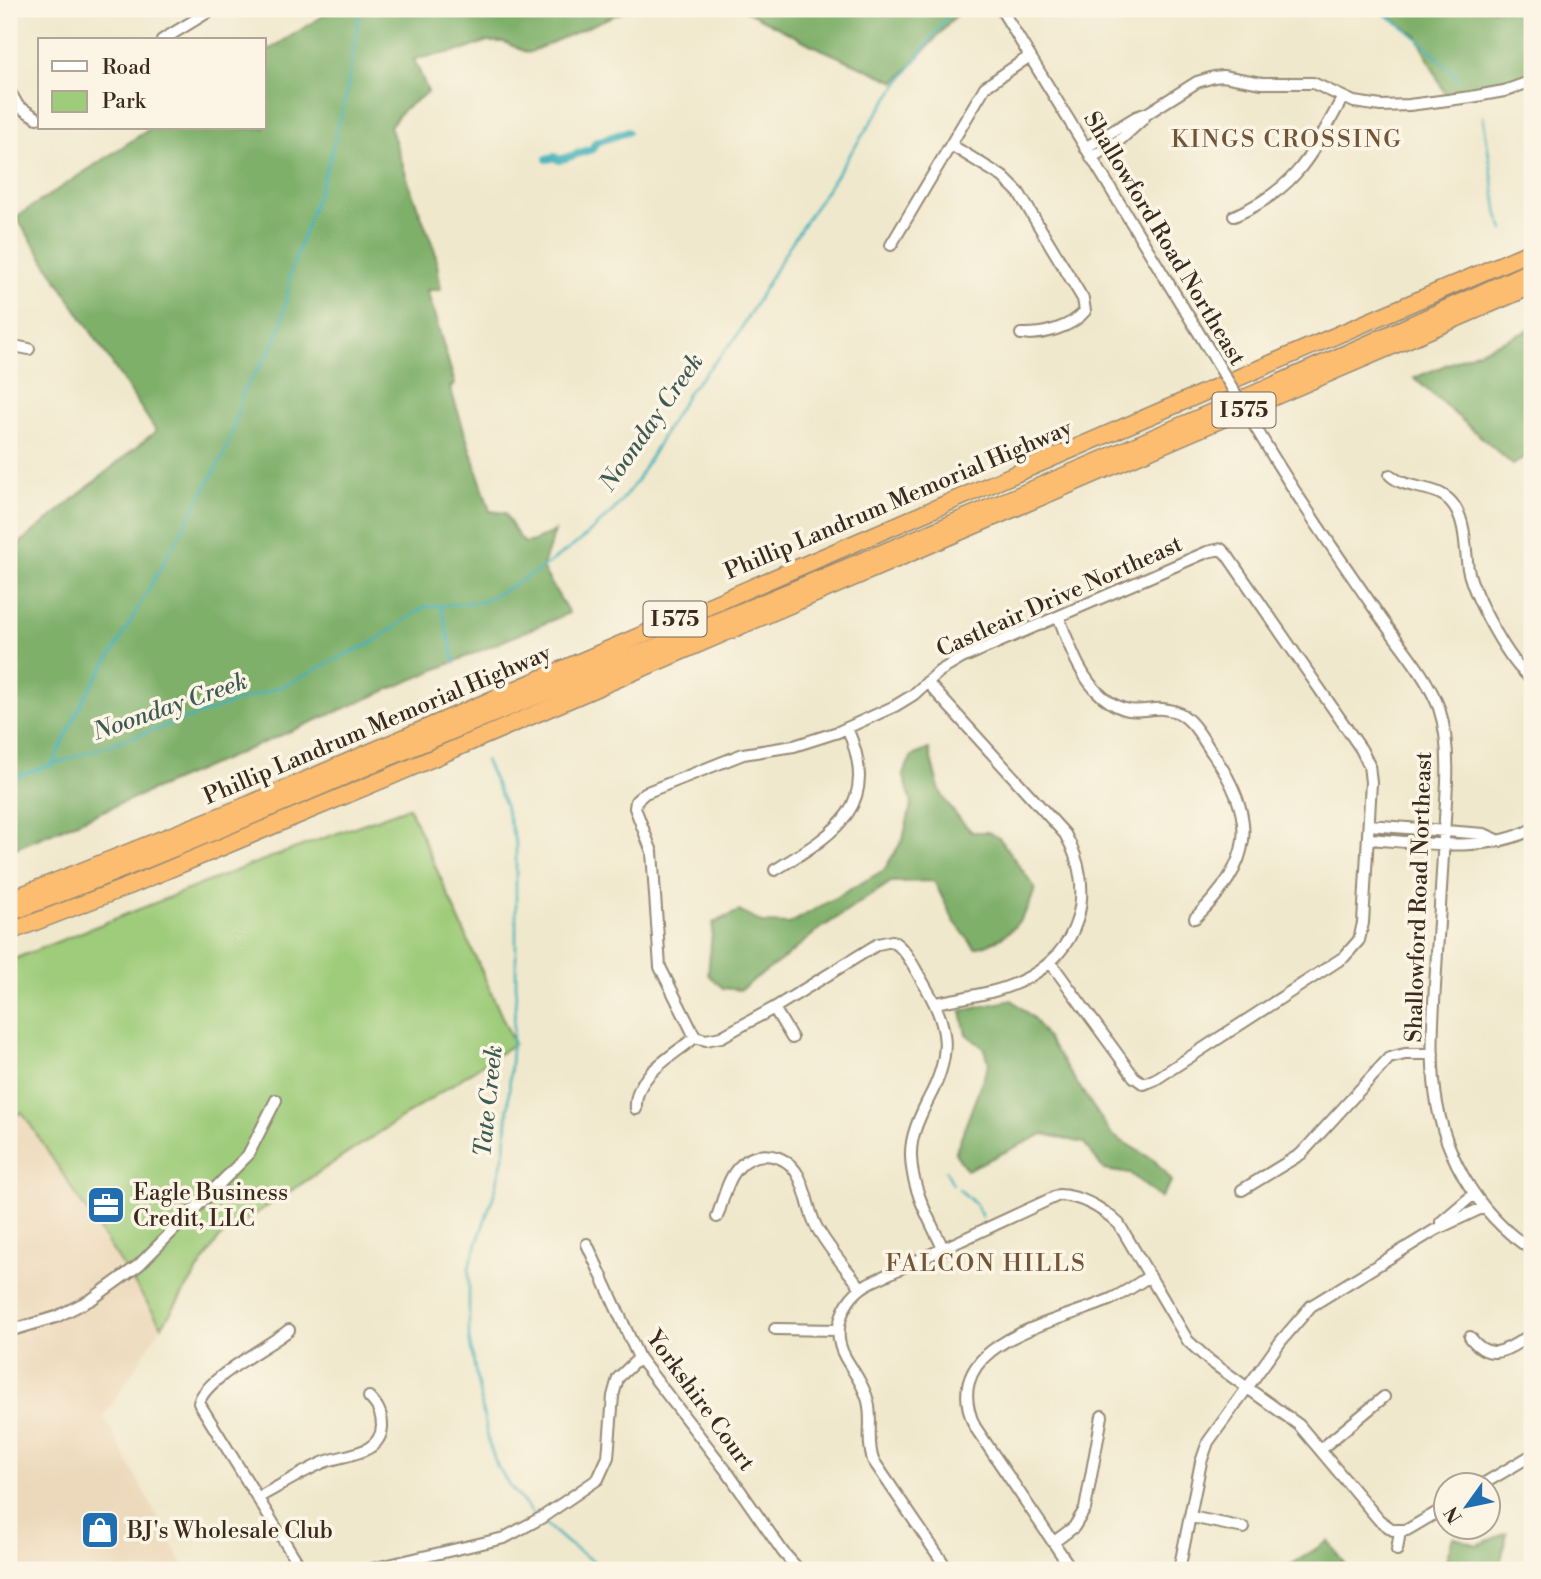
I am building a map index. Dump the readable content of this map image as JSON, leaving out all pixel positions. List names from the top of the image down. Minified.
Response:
{"streets":{"highway":["I 575","Phillip Landrum Memorial Highway"],"street":["Shallowford Road Northeast","Castleair Drive Northeast","Yorkshire Court"]},"districts":["KINGS CROSSING","FALCON HILLS"],"water":["Noonday Creek","Tate Creek"],"places":{"office":["Eagle Business Credit, LLC"],"shop":["BJ's Wholesale Club"]},"legend":["Road","Park"],"north":"bottom left"}
